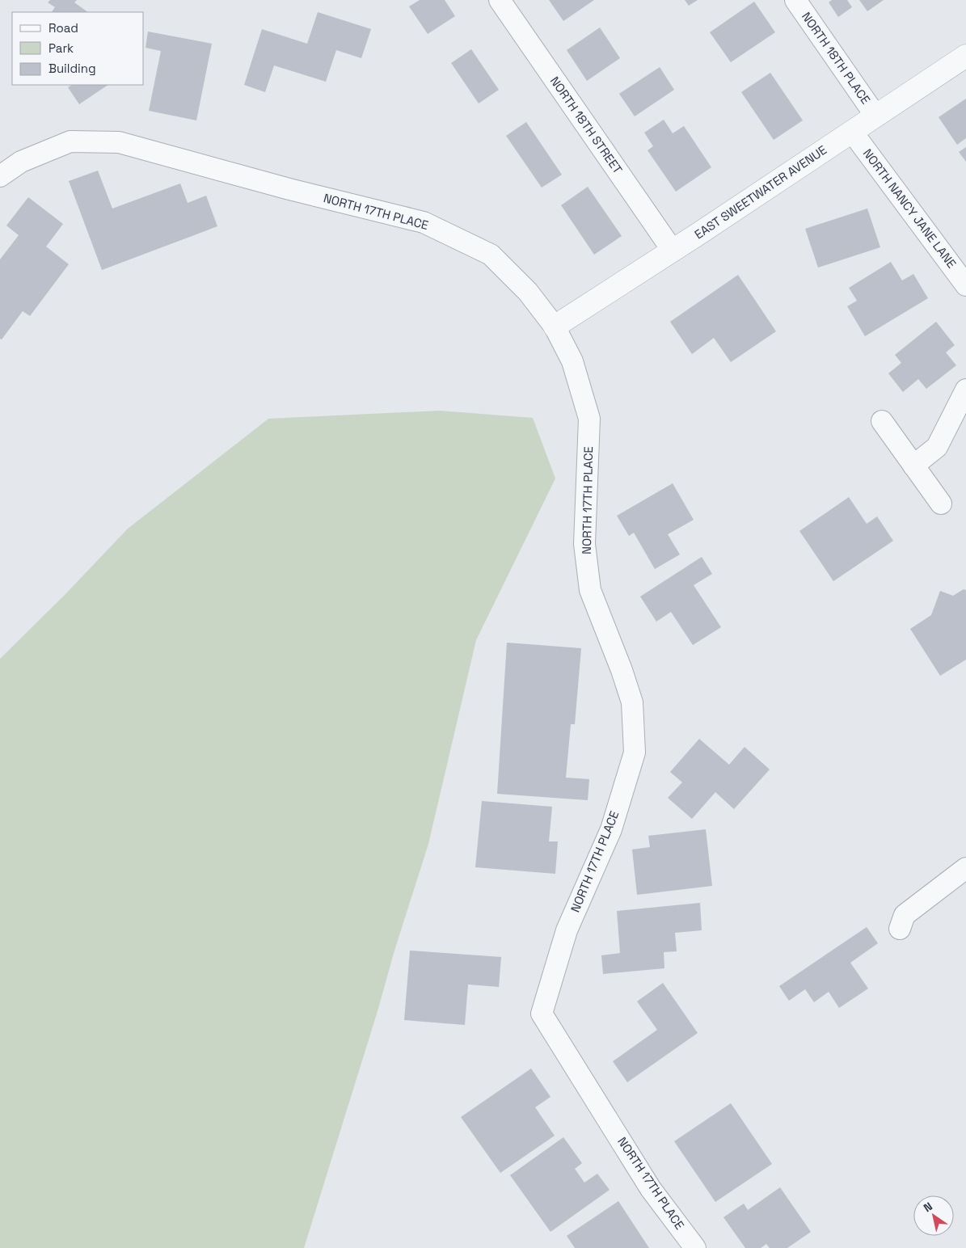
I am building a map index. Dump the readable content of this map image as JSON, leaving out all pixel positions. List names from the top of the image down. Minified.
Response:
{"streets":{"street":["NORTH 18TH PLACE","NORTH 18TH STREET","EAST SWEETWATER AVENUE","NORTH NANCY JANE LANE","NORTH 17TH PLACE"]},"crossings":[["NORTH 18TH PLACE","EAST SWEETWATER AVENUE"],["NORTH 18TH STREET","EAST SWEETWATER AVENUE"],["EAST SWEETWATER AVENUE","NORTH NANCY JANE LANE"],["EAST SWEETWATER AVENUE","NORTH 17TH PLACE"]],"legend":["Road","Park","Building"],"north":"top left"}
